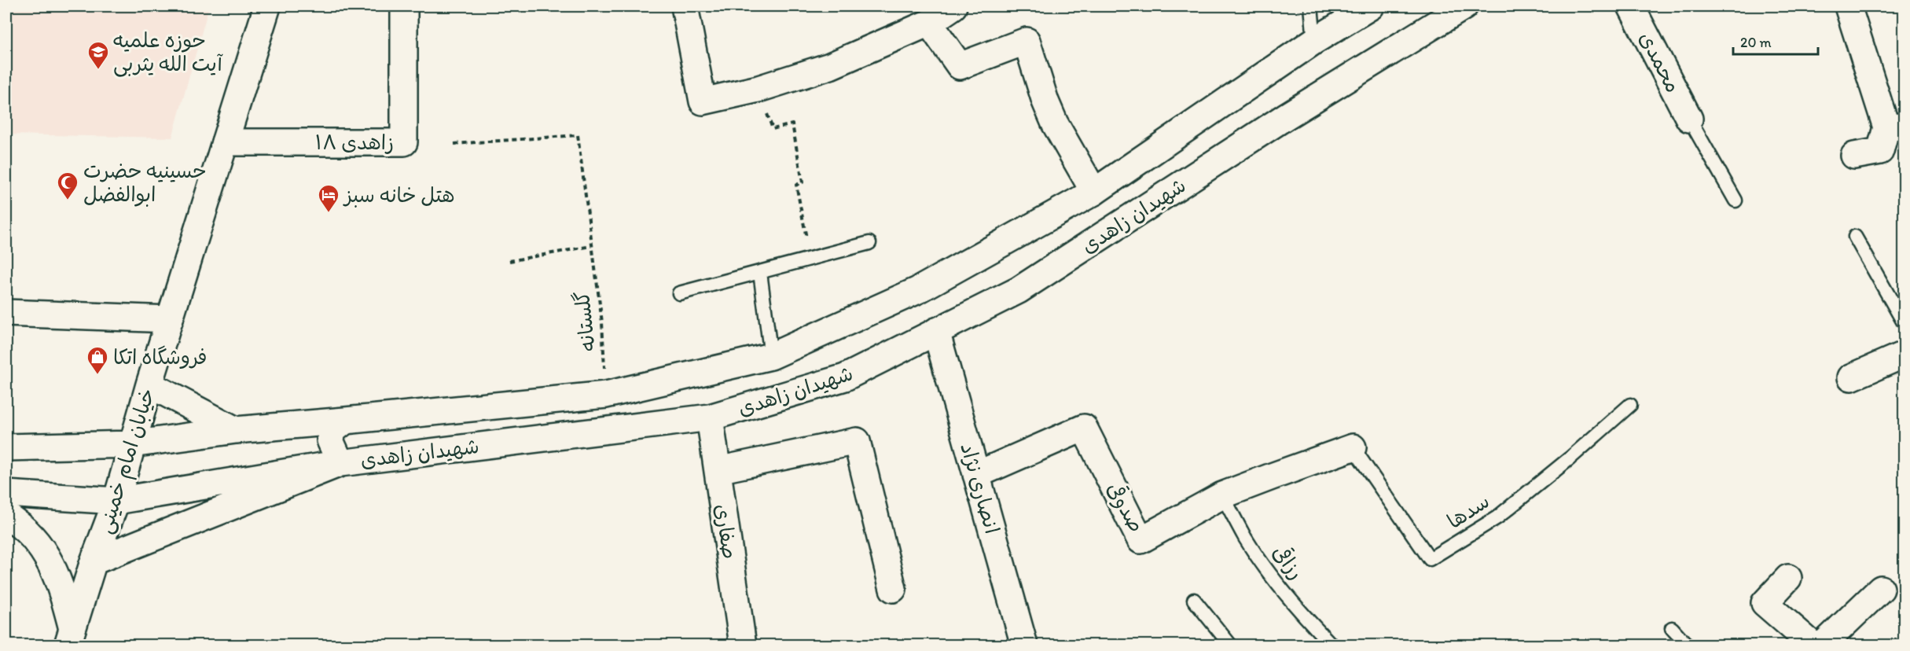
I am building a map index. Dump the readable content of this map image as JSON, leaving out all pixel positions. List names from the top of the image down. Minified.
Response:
{"streets":{"main road":["محمدی","زاهدی ۱۸","شهیدان زاهدی","خیابان امام خمینی","انصاری نژاد","صدوقی","صفاری"],"lane":["سدها","رزاقی"],"path":["گلستانه"]},"crossings":[["زاهدی ۱۸","خیابان امام خمینی"],["شهیدان زاهدی","گلستانه"],["شهیدان زاهدی","خیابان امام خمینی"],["شهیدان زاهدی","انصاری نژاد"],["شهیدان زاهدی","صفاری"],["انصاری نژاد","صدوقی"],["صدوقی","سدها"],["صدوقی","رزاقی"]],"places":{"school or university":["حوزه علمیه آیت الله یثربی"],"mosque":["حسینیه حضرت ابوالفضل"],"hotel":["هتل خانه سبز"],"shop":["فروشگاه اتکا"]},"scale_bar":"20 m"}
